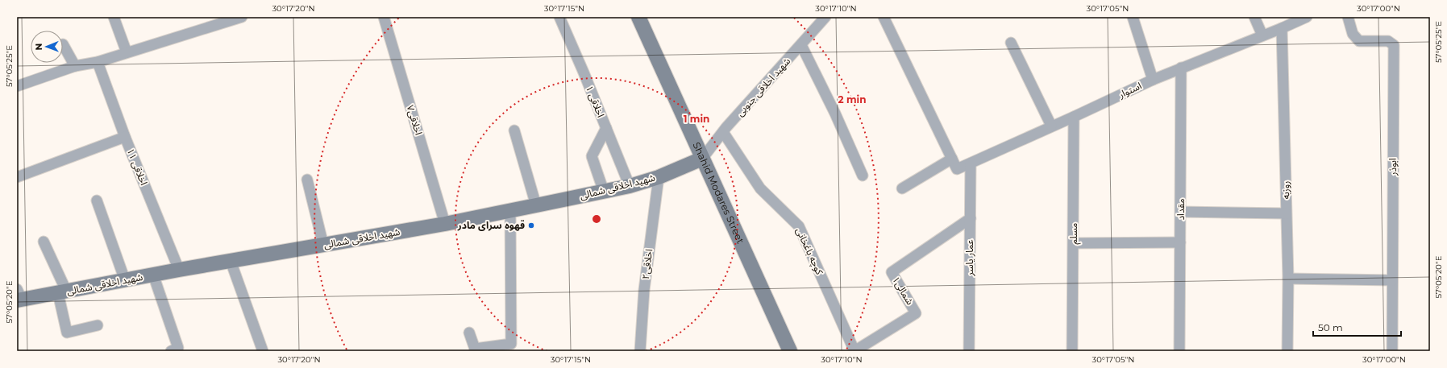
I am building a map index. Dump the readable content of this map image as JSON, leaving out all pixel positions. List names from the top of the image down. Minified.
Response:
{"streets":{"main road":["شهید اخلاقی شمالی","Shahid Modares Street"],"street":["شهید اخلاقی جنوبی","استوار","اخلاقی ۱","اخلاقی۷","اخلاقی ۱۱","ابوذر","روزبه","مقداد","مسلم","کوچه باغخانی","عمار یاسر","اخلاقی۲","شمالی۱"]},"crossings":[["شهید اخلاقی جنوبی","شهید اخلاقی شمالی"],["شهید اخلاقی جنوبی","Shahid Modares Street"],["شهید اخلاقی جنوبی","کوچه باغخانی"],["استوار","روزبه"],["استوار","مقداد"],["استوار","مسلم"],["استوار","عمار یاسر"],["اخلاقی ۱","شهید اخلاقی شمالی"],["اخلاقی۷","شهید اخلاقی شمالی"],["اخلاقی ۱۱","شهید اخلاقی شمالی"],["شهید اخلاقی شمالی","Shahid Modares Street"],["شهید اخلاقی شمالی","اخلاقی۲"],["کوچه باغخانی","شمالی۱"],["عمار یاسر","شمالی۱"]],"places":["قهوه سرای مادر"],"scale_bar":"50 m","north":"left","coordinates":["30°17'20\"N","30°17'15\"N","30°17'10\"N","30°17'05\"N","30°17'00\"N","57°05'25\"E","57°05'20\"E"],"rings":["2 min","1 min"]}
